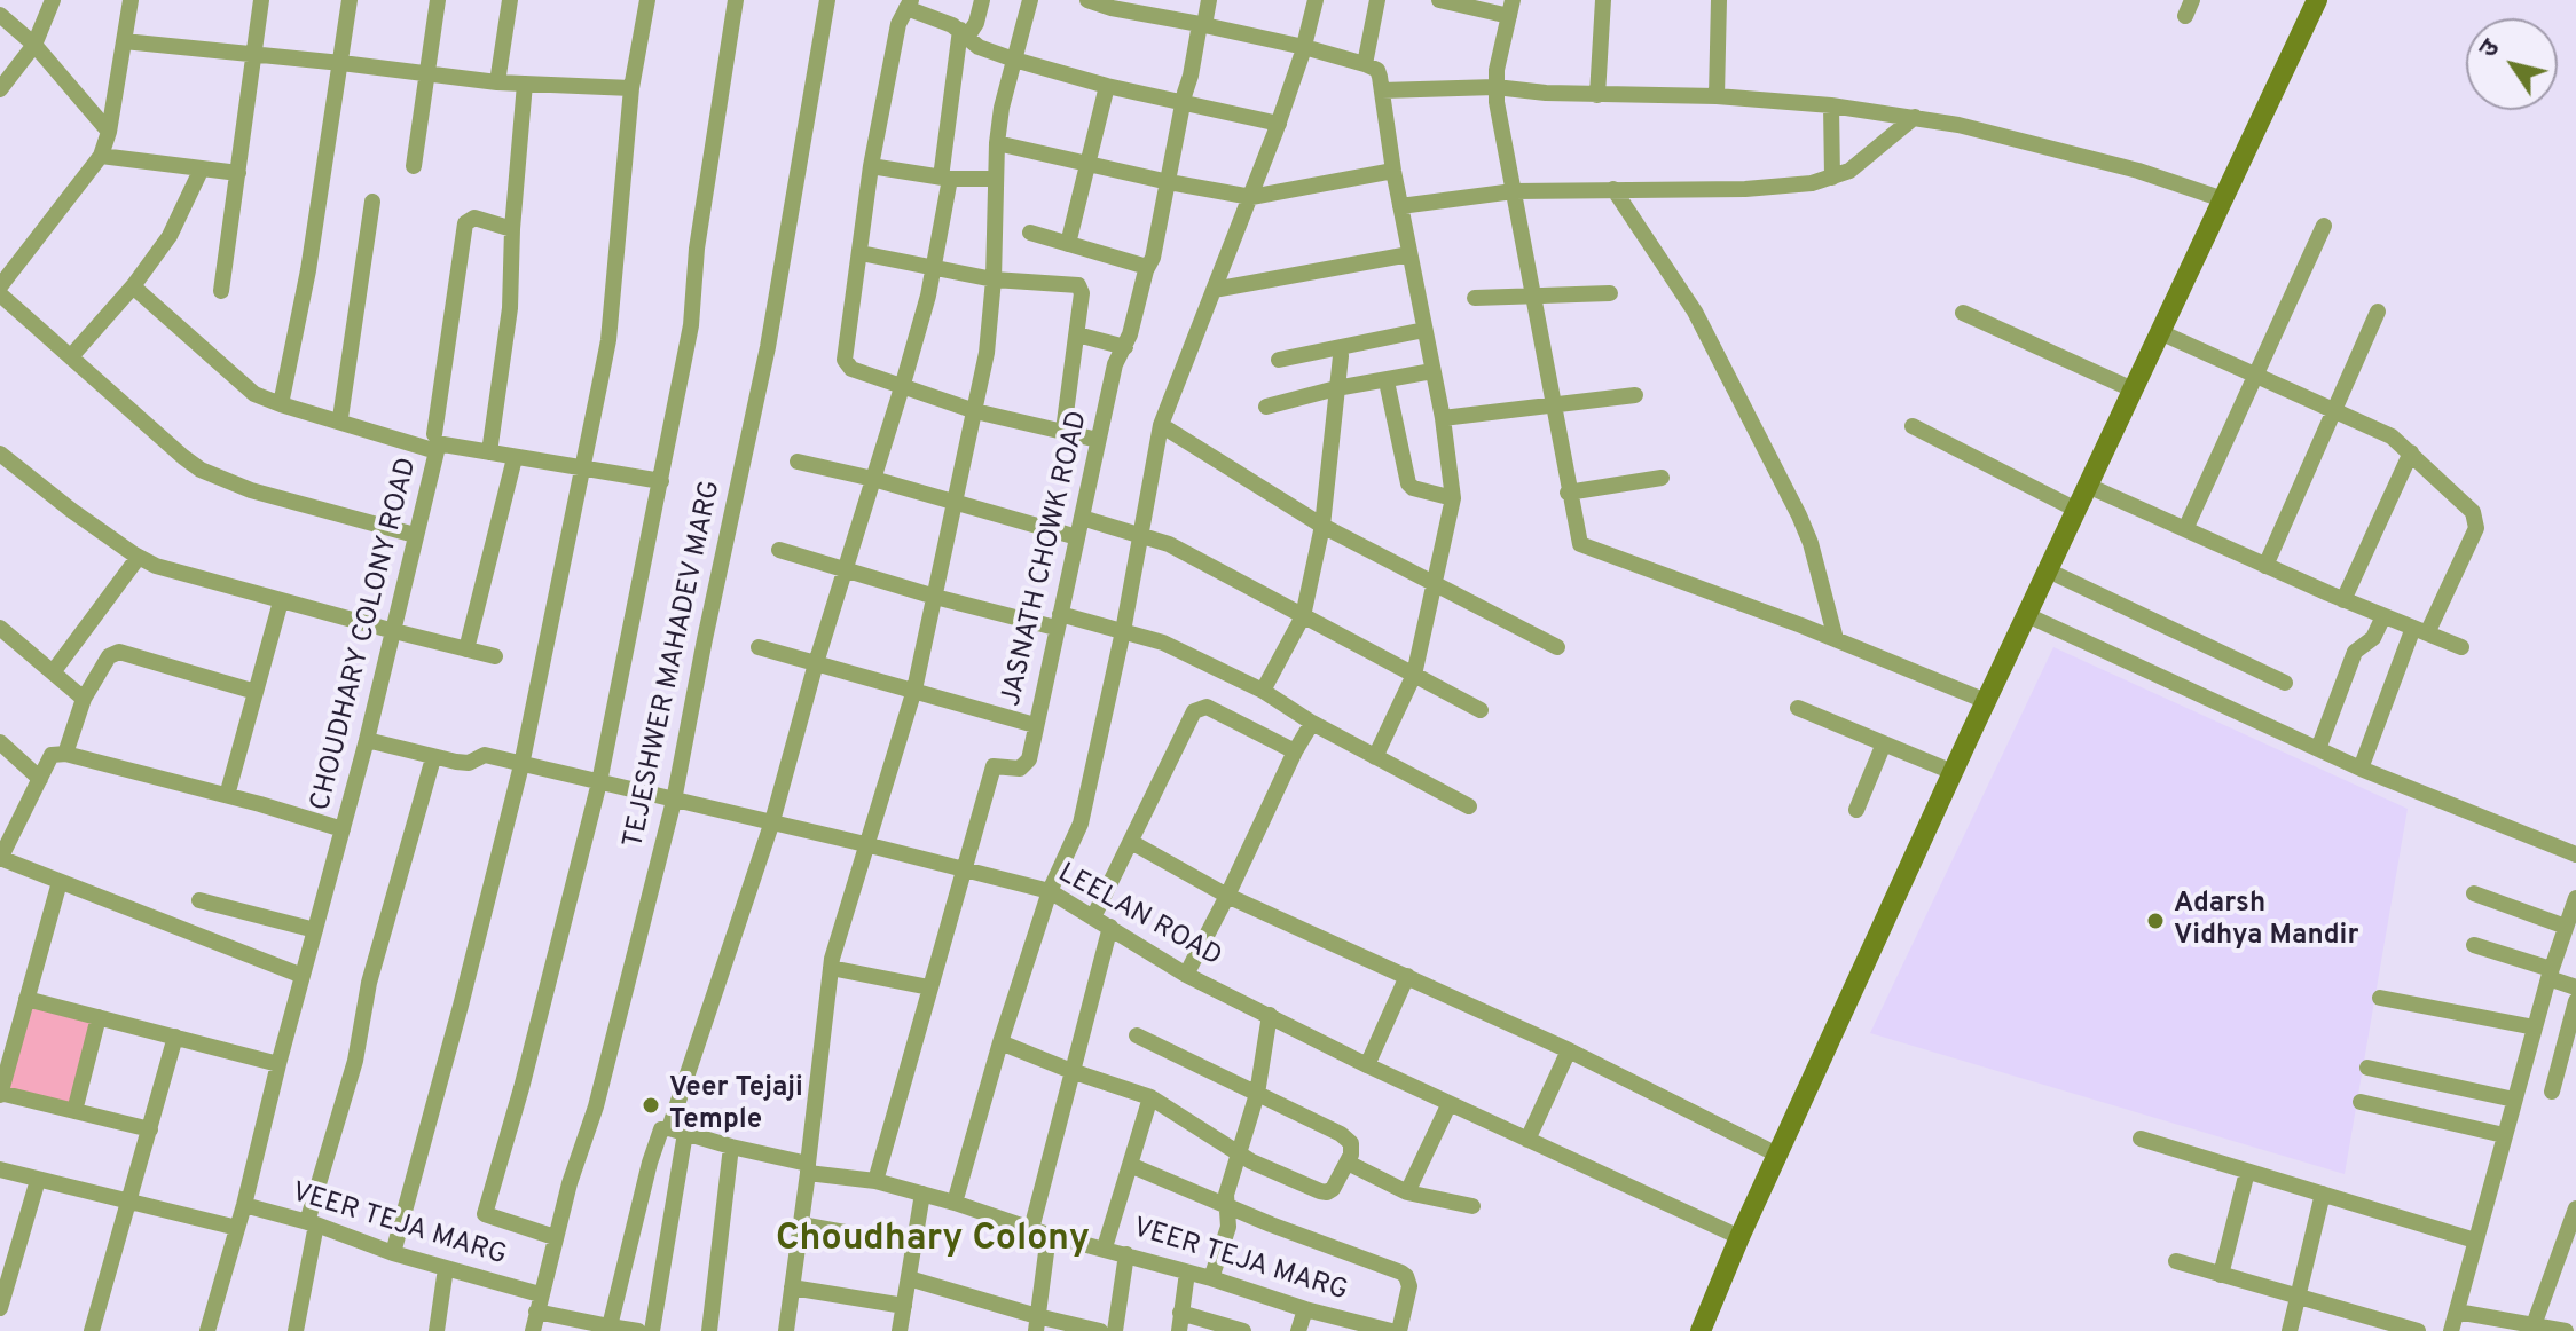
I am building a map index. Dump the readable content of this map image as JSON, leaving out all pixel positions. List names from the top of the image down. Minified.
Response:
{"streets":{"street":["JASNATH CHOWK ROAD","CHOUDHARY COLONY ROAD","TEJESHWER MAHADEV MARG","LEELAN ROAD","VEER TEJA MARG"]},"crossings":[["JASNATH CHOWK ROAD","LEELAN ROAD"],["JASNATH CHOWK ROAD","VEER TEJA MARG"],["CHOUDHARY COLONY ROAD","LEELAN ROAD"],["CHOUDHARY COLONY ROAD","VEER TEJA MARG"],["TEJESHWER MAHADEV MARG","LEELAN ROAD"],["TEJESHWER MAHADEV MARG","VEER TEJA MARG"]],"districts":["Choudhary Colony"],"places":["Adarsh Vidhya Mandir","Veer Tejaji Temple"],"north":"top left"}
